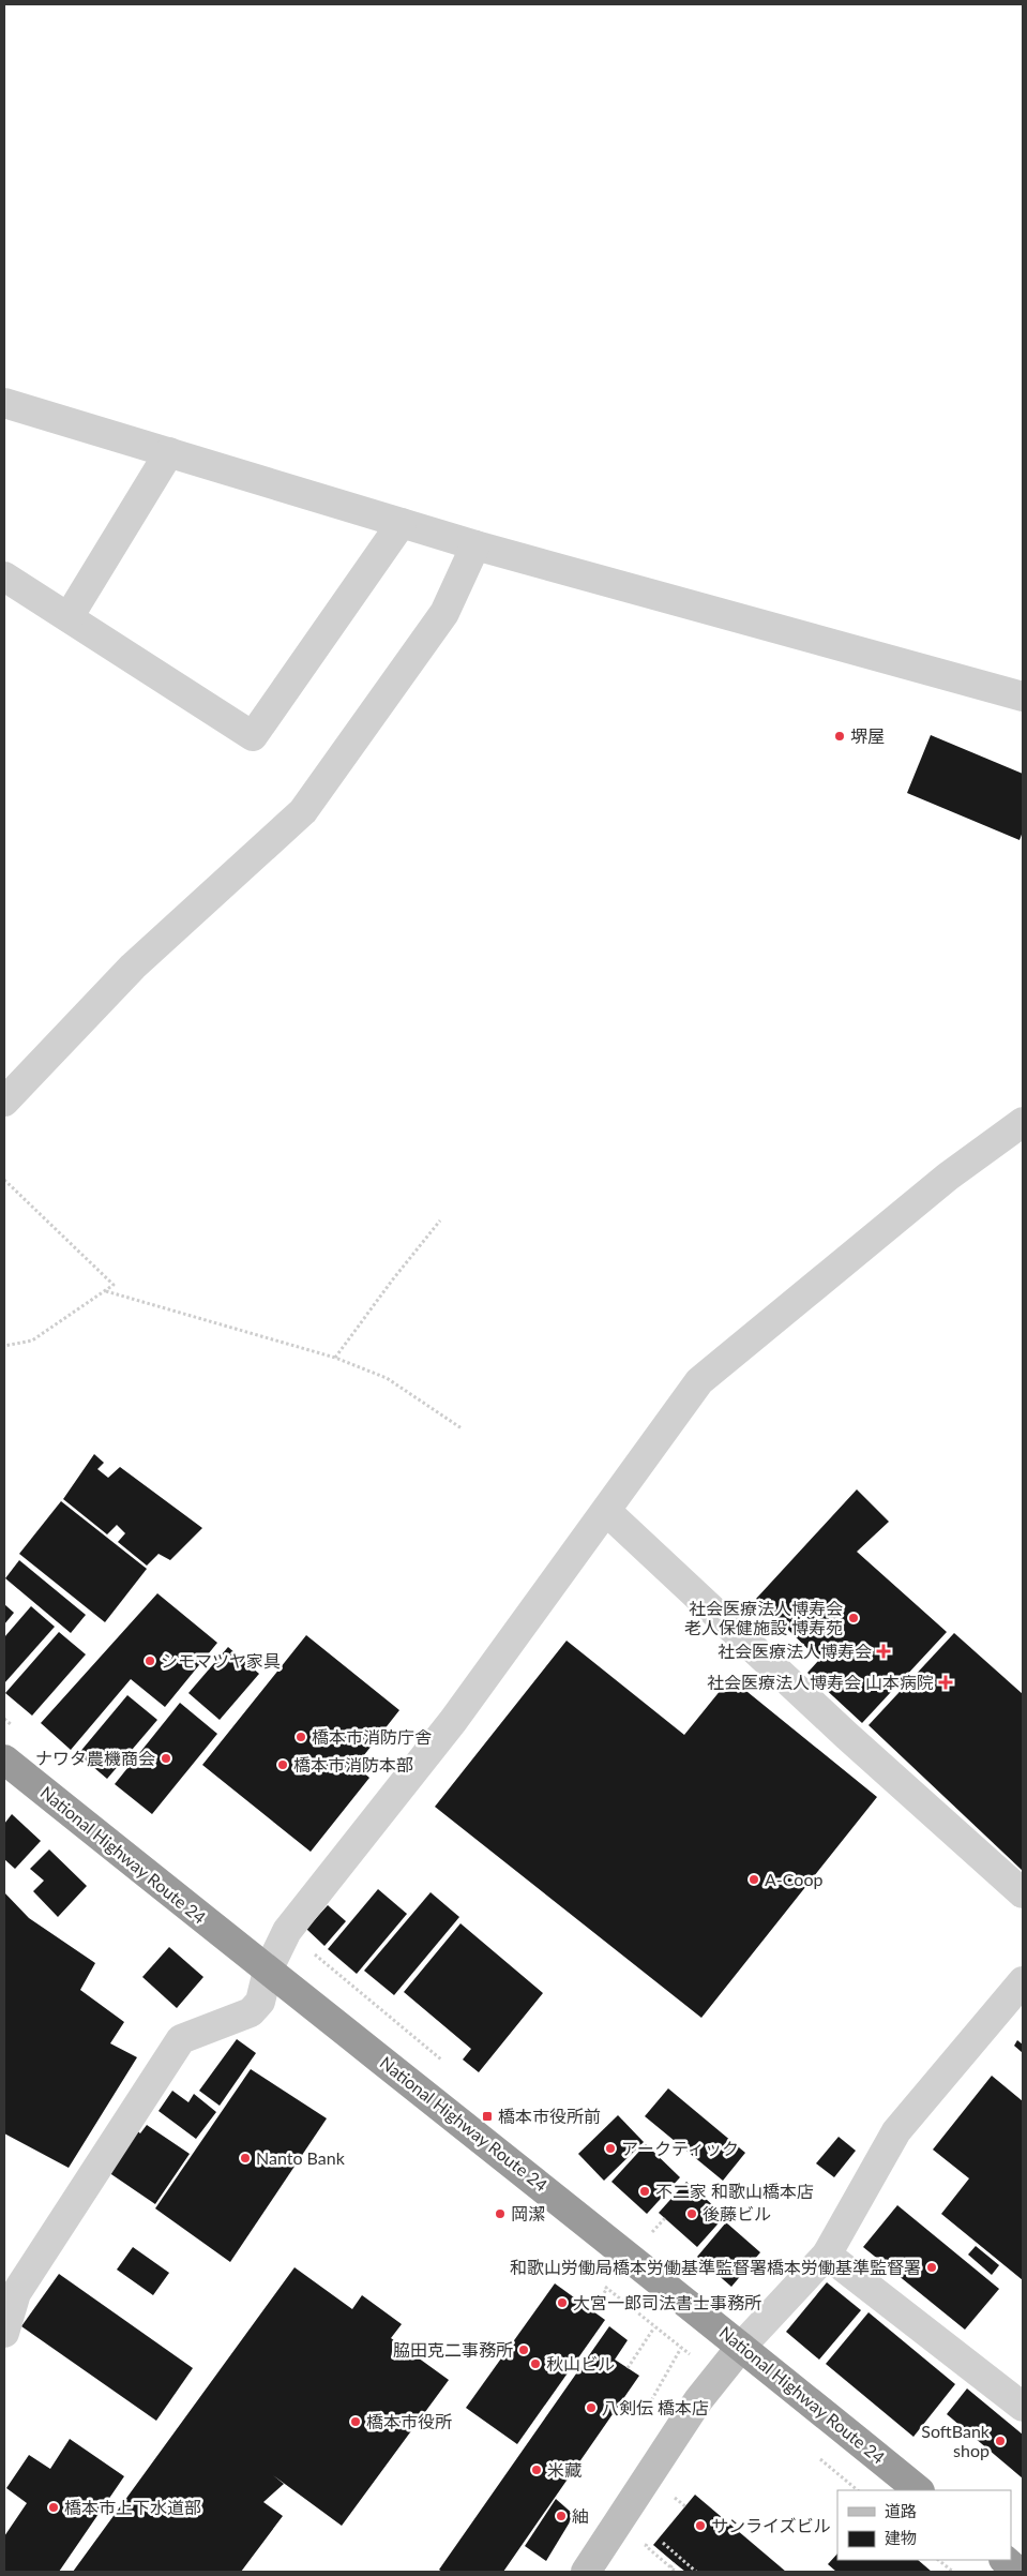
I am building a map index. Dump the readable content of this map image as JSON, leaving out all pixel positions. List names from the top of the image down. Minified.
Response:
{"streets":{"highway":["National Highway Route 24"]},"places":{"other":["堺屋","社会医療法人博寿会 老人保健施設 博寿苑","シモマツヤ家具","橋本市消防庁舎","ナワタ農機商会","橋本市消防本部","A-Coop","アークティック","Nanto Bank","不二家 和歌山橋本店","岡潔","後藤ビル","和歌山労働局橋本労働基準監督署橋本労働基準監督署","大宮一郎司法書士事務所","脇田克二事務所","秋山ビル","八剣伝 橋本店","橋本市役所","SoftBank shop","米藏","橋本市上下水道部","紬","サンライズビル"],"health":["社会医療法人博寿会","社会医療法人博寿会 山本病院"],"transit":["橋本市役所前"]},"legend":["道路","建物"]}
